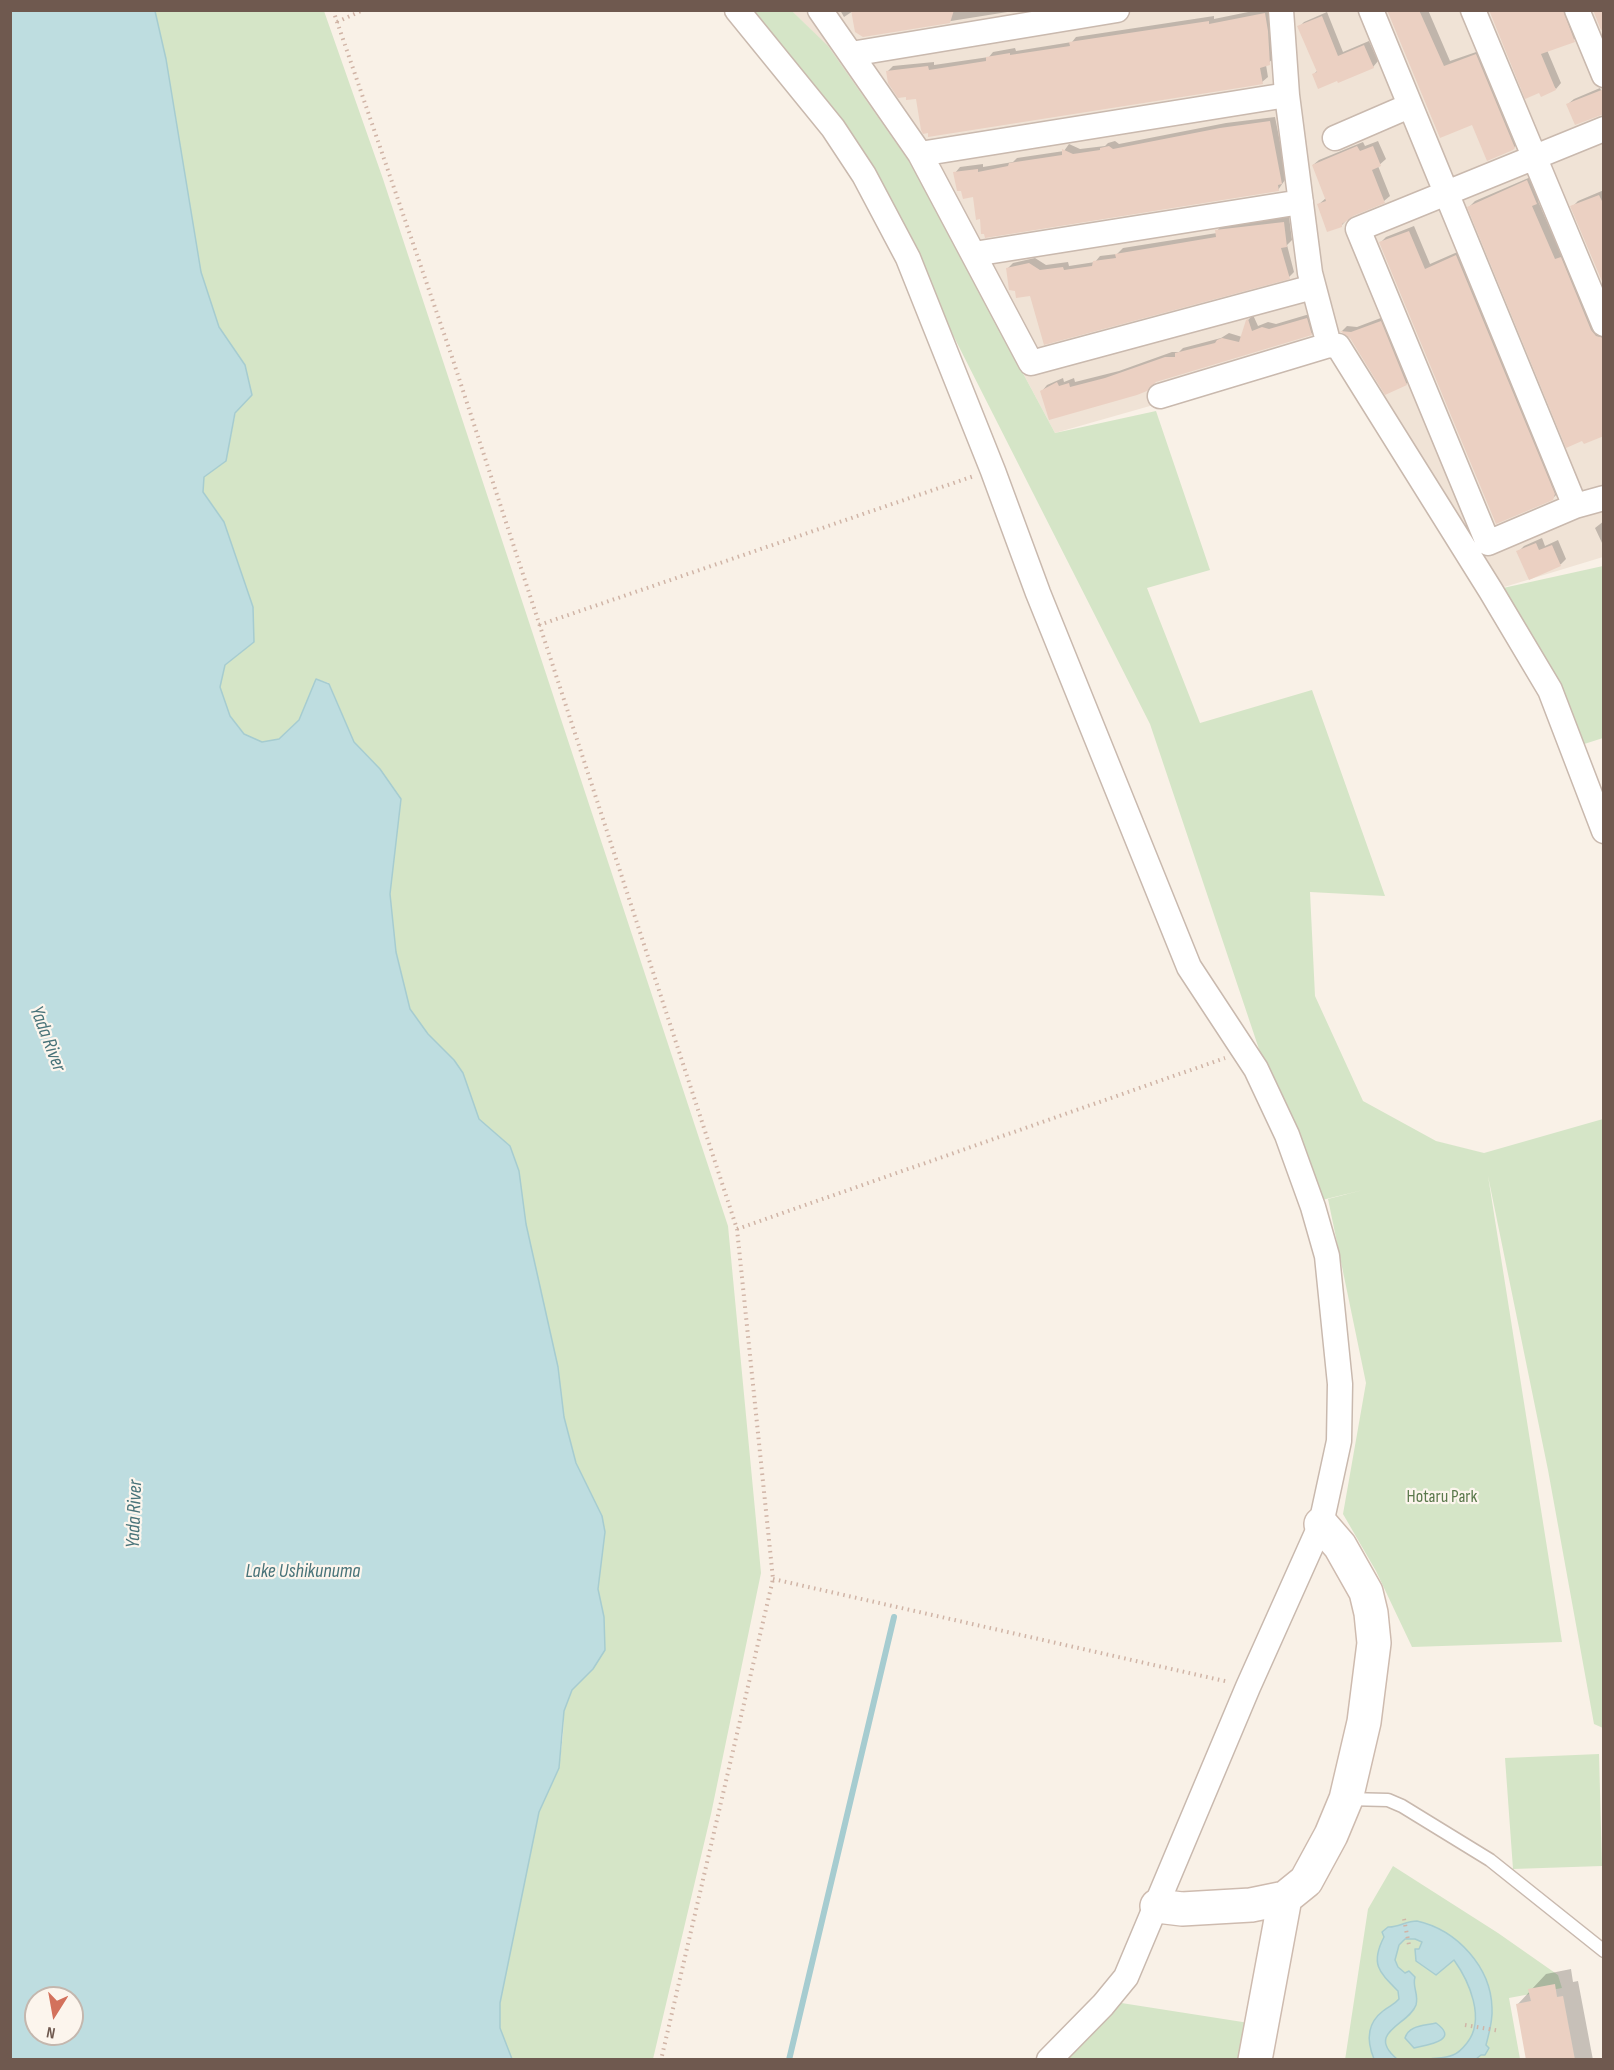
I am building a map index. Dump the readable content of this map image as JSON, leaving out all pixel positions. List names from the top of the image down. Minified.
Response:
{"water":["Yada River","Lake Ushikunuma"],"parks":["Hotaru Park"],"north":"bottom"}
